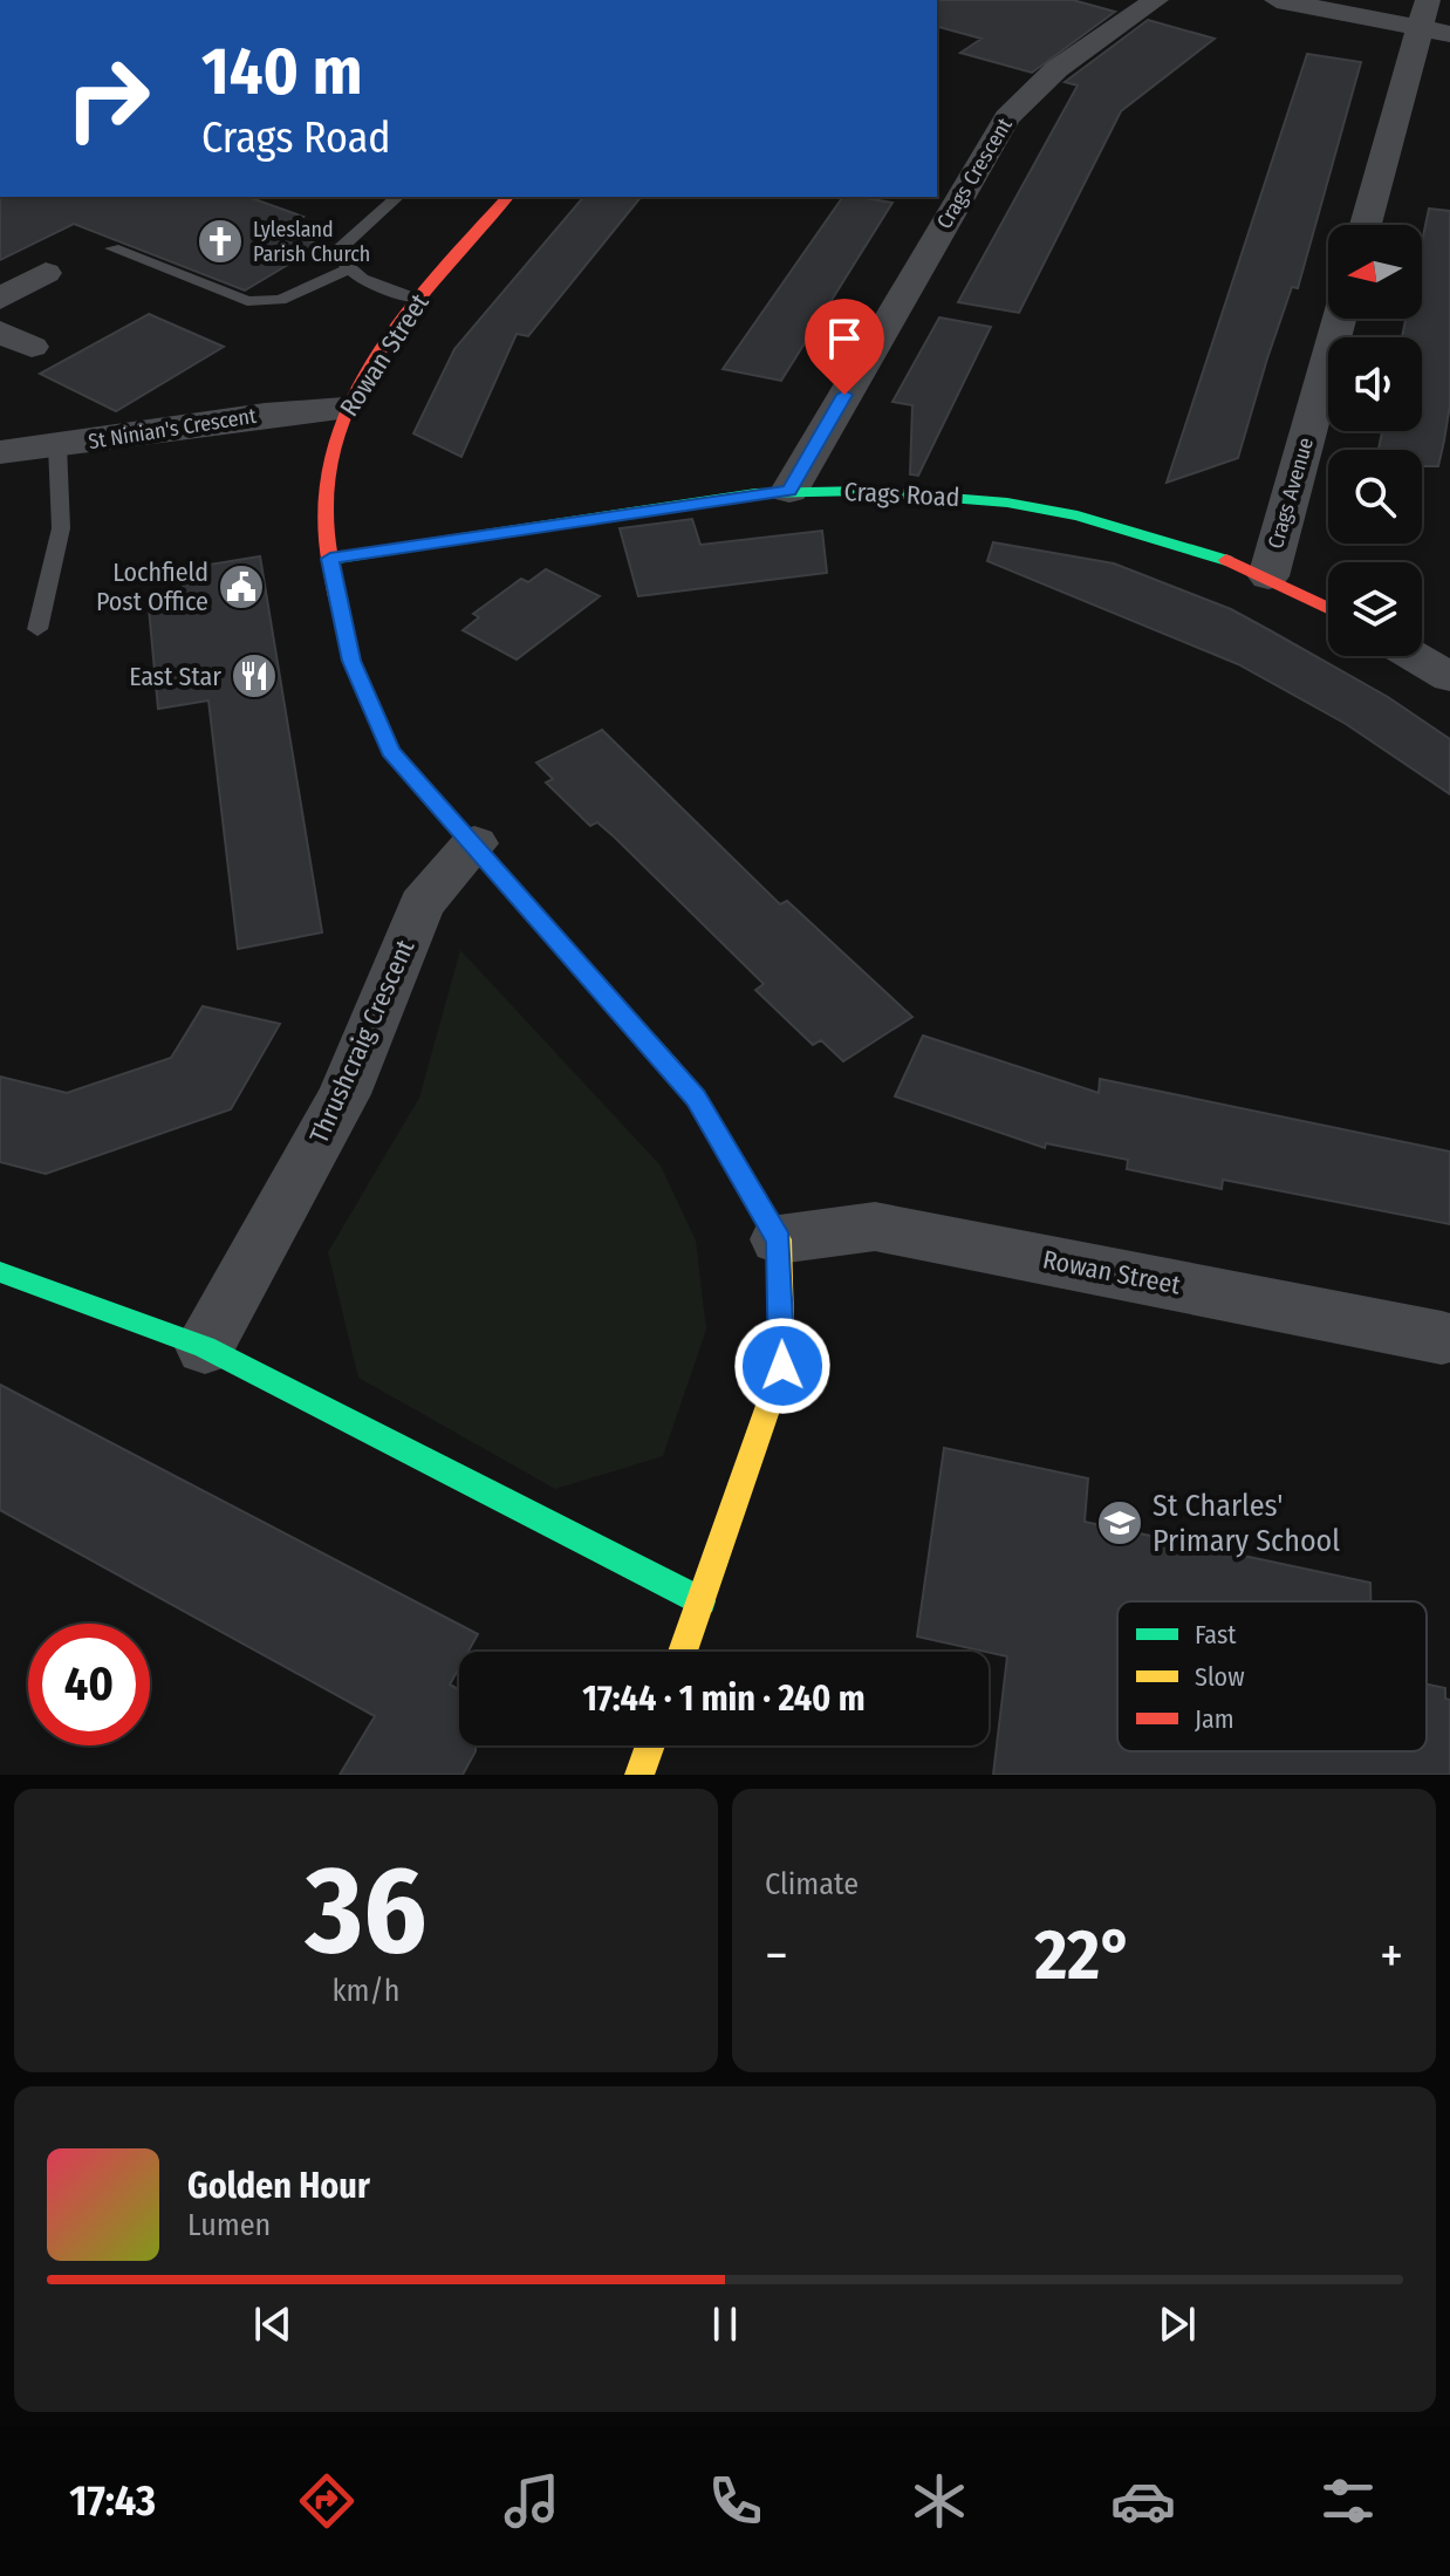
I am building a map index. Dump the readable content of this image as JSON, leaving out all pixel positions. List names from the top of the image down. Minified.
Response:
{"streets":{"street":["Crags Crescent","Rowan Street","St Ninian's Crescent","Crags Avenue","Crags Road","Thrushcraig Crescent"]},"crossings":[["Crags Crescent","Crags Road"],["Rowan Street","St Ninian's Crescent"],["Rowan Street","Crags Road"],["Rowan Street","Thrushcraig Crescent"],["Crags Avenue","Crags Road"]],"places":{"church":["Lylesland Parish Church"],"public building":["Lochfield Post Office"],"restaurant":["East Star"],"school or university":["St Charles' Primary School"]},"legend":["Fast","Slow","Jam"],"north":"left","page":{"turn":["140 m","Crags Road"],"limit":"40","trip":"17:44 · 1 min · 240 m","tile":[["36","km/h"],"Climate"],"heat":["−","22°","+"],"song":["Golden Hour","Lumen"],"tabs":"17:43"}}
